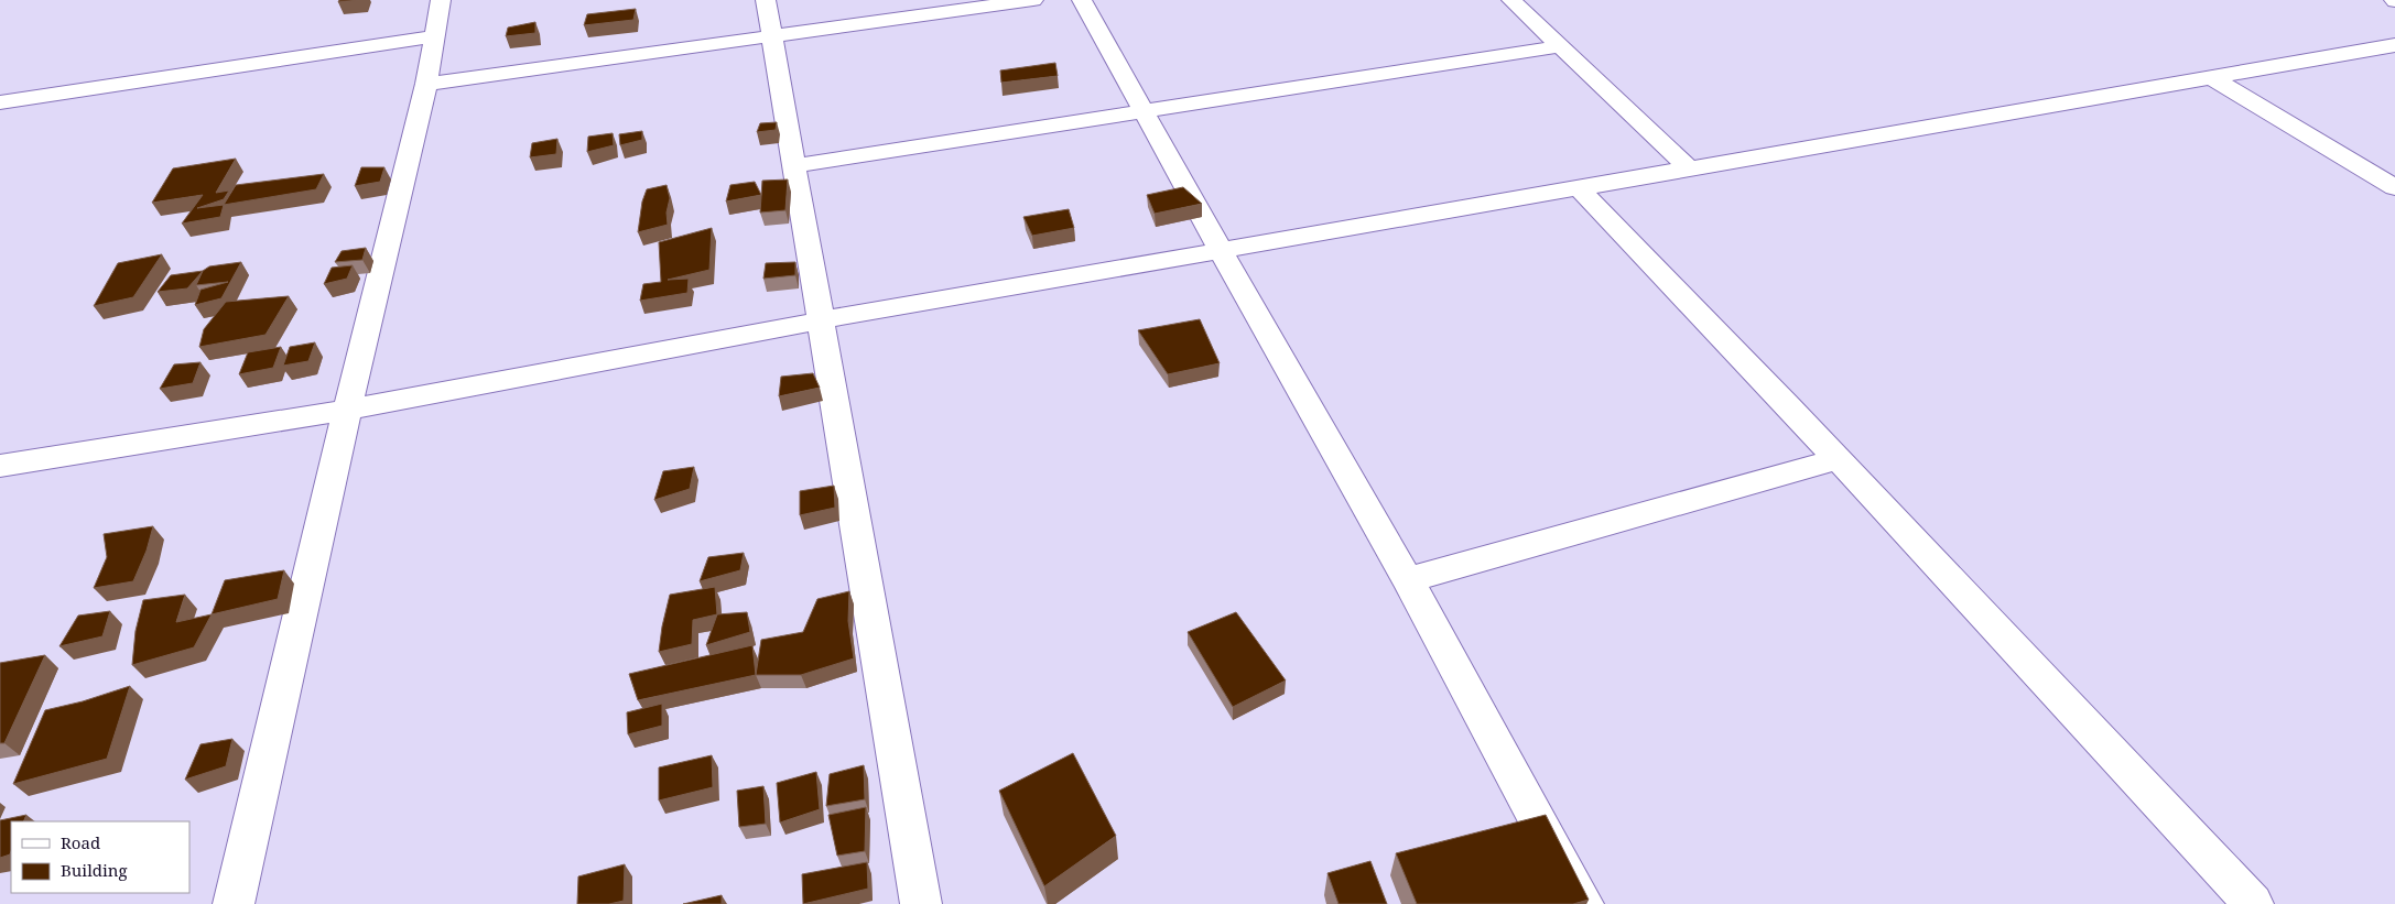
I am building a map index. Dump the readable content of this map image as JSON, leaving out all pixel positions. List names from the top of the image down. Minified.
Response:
{"legend":["Road","Building"]}
